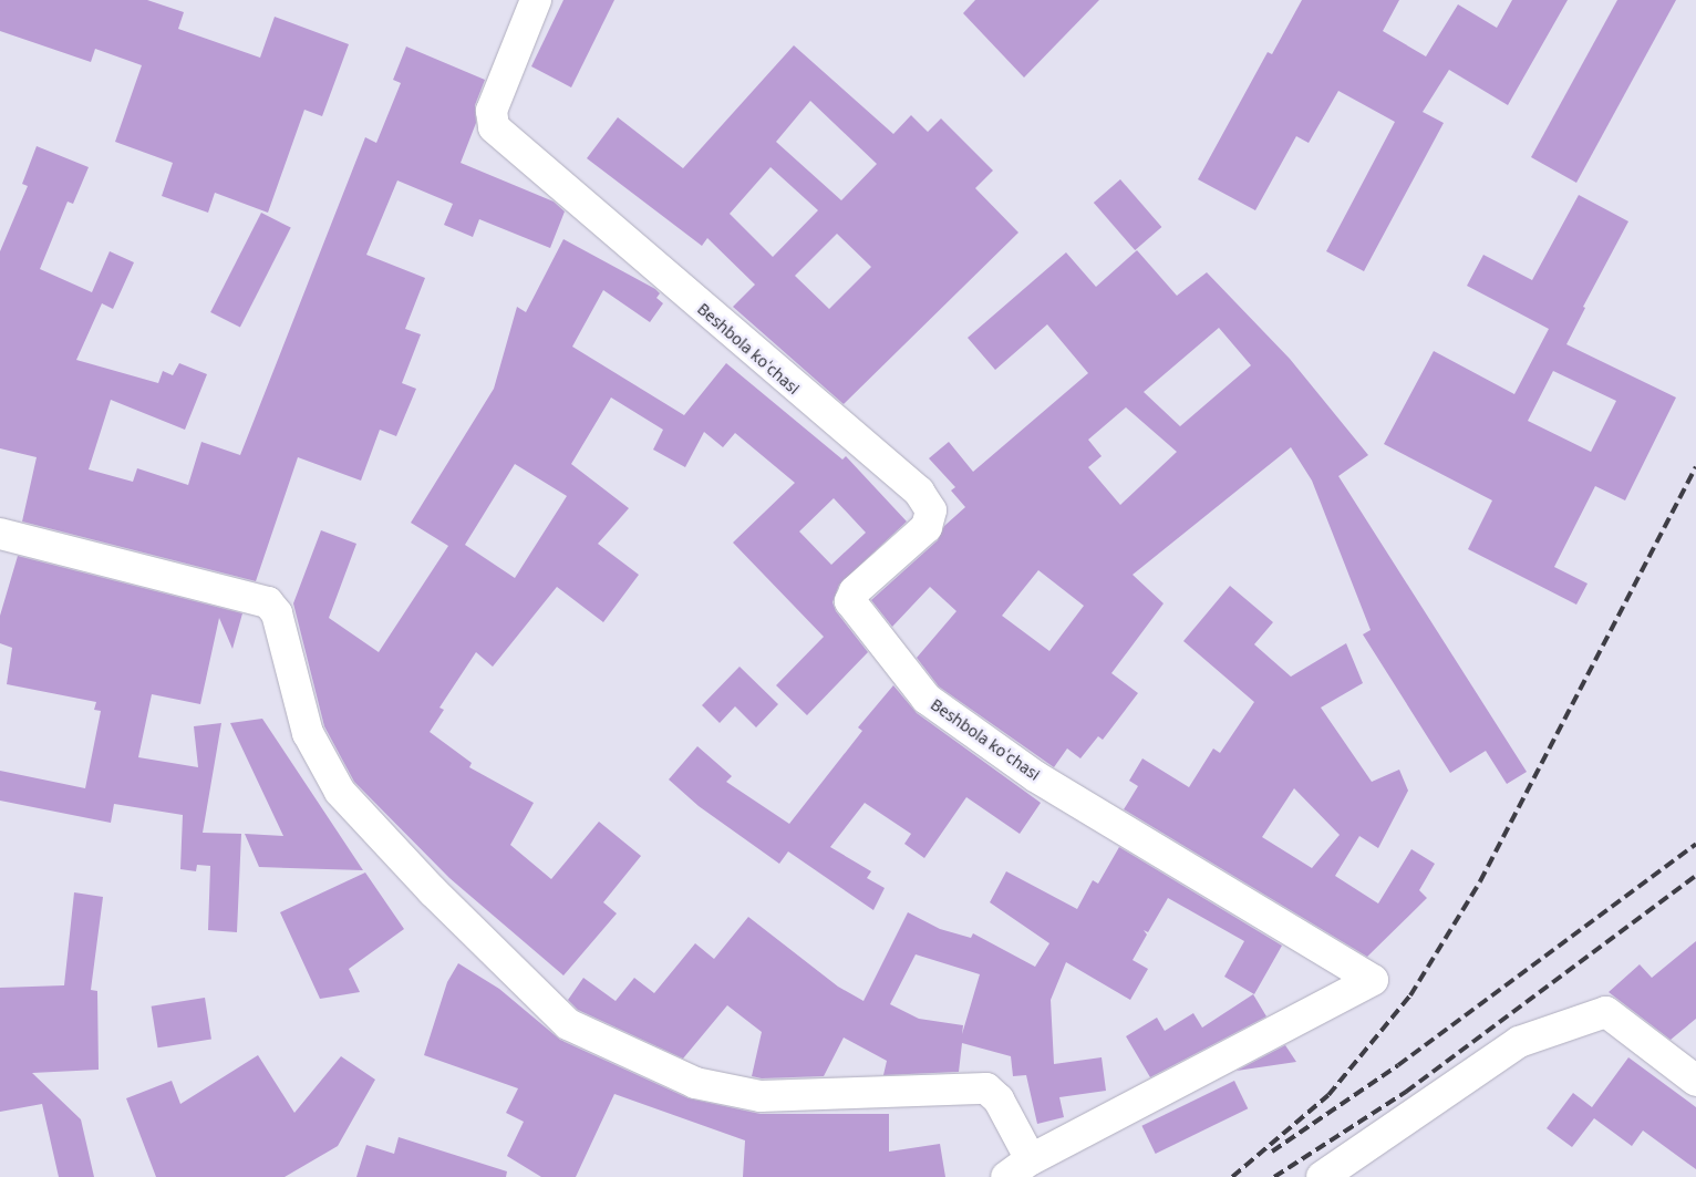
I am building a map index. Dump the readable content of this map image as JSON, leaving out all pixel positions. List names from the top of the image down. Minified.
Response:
{"streets":{"street":["Beshbola koʻchasi"]}}
